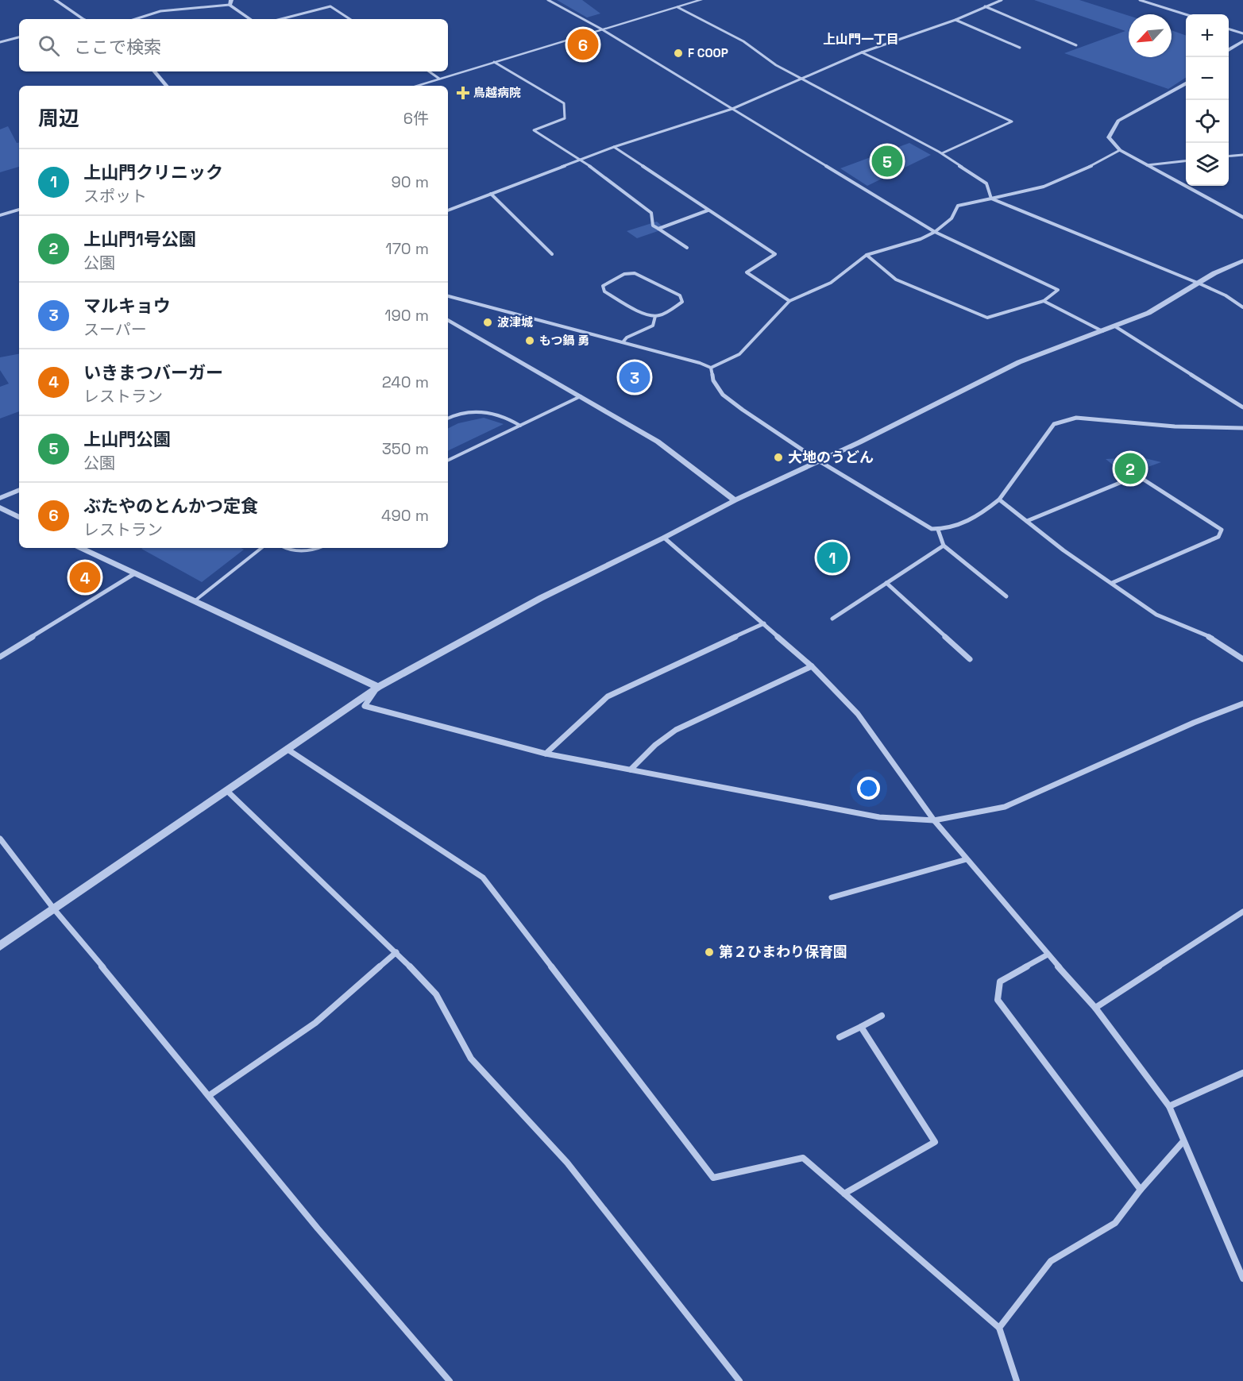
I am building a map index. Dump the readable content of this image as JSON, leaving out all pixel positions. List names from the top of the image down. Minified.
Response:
{"districts":["上山門一丁目"],"places":{"other":["F COOP","波津城","もつ鍋 勇","大地のうどん","第２ひまわり保育園"],"health":["鳥越病院"]},"north":"bottom left","page":{"map_buttons":["+","−"],"search":"ここで検索","pins":["6","5","3","2","1","4"],"heading":["周辺","6件"],"list":[{"mark":"1","name":"上山門クリニック","note":"スポット","value":"90 m"},{"mark":"2","name":"上山門1号公園","note":"公園","value":"170 m"},{"mark":"3","name":"マルキョウ","note":"スーパー","value":"190 m"},{"mark":"4","name":"いきまつバーガー","note":"レストラン","value":"240 m"},{"mark":"5","name":"上山門公園","note":"公園","value":"350 m"},{"mark":"6","name":"ぶたやのとんかつ定食","note":"レストラン","value":"490 m"}]}}
